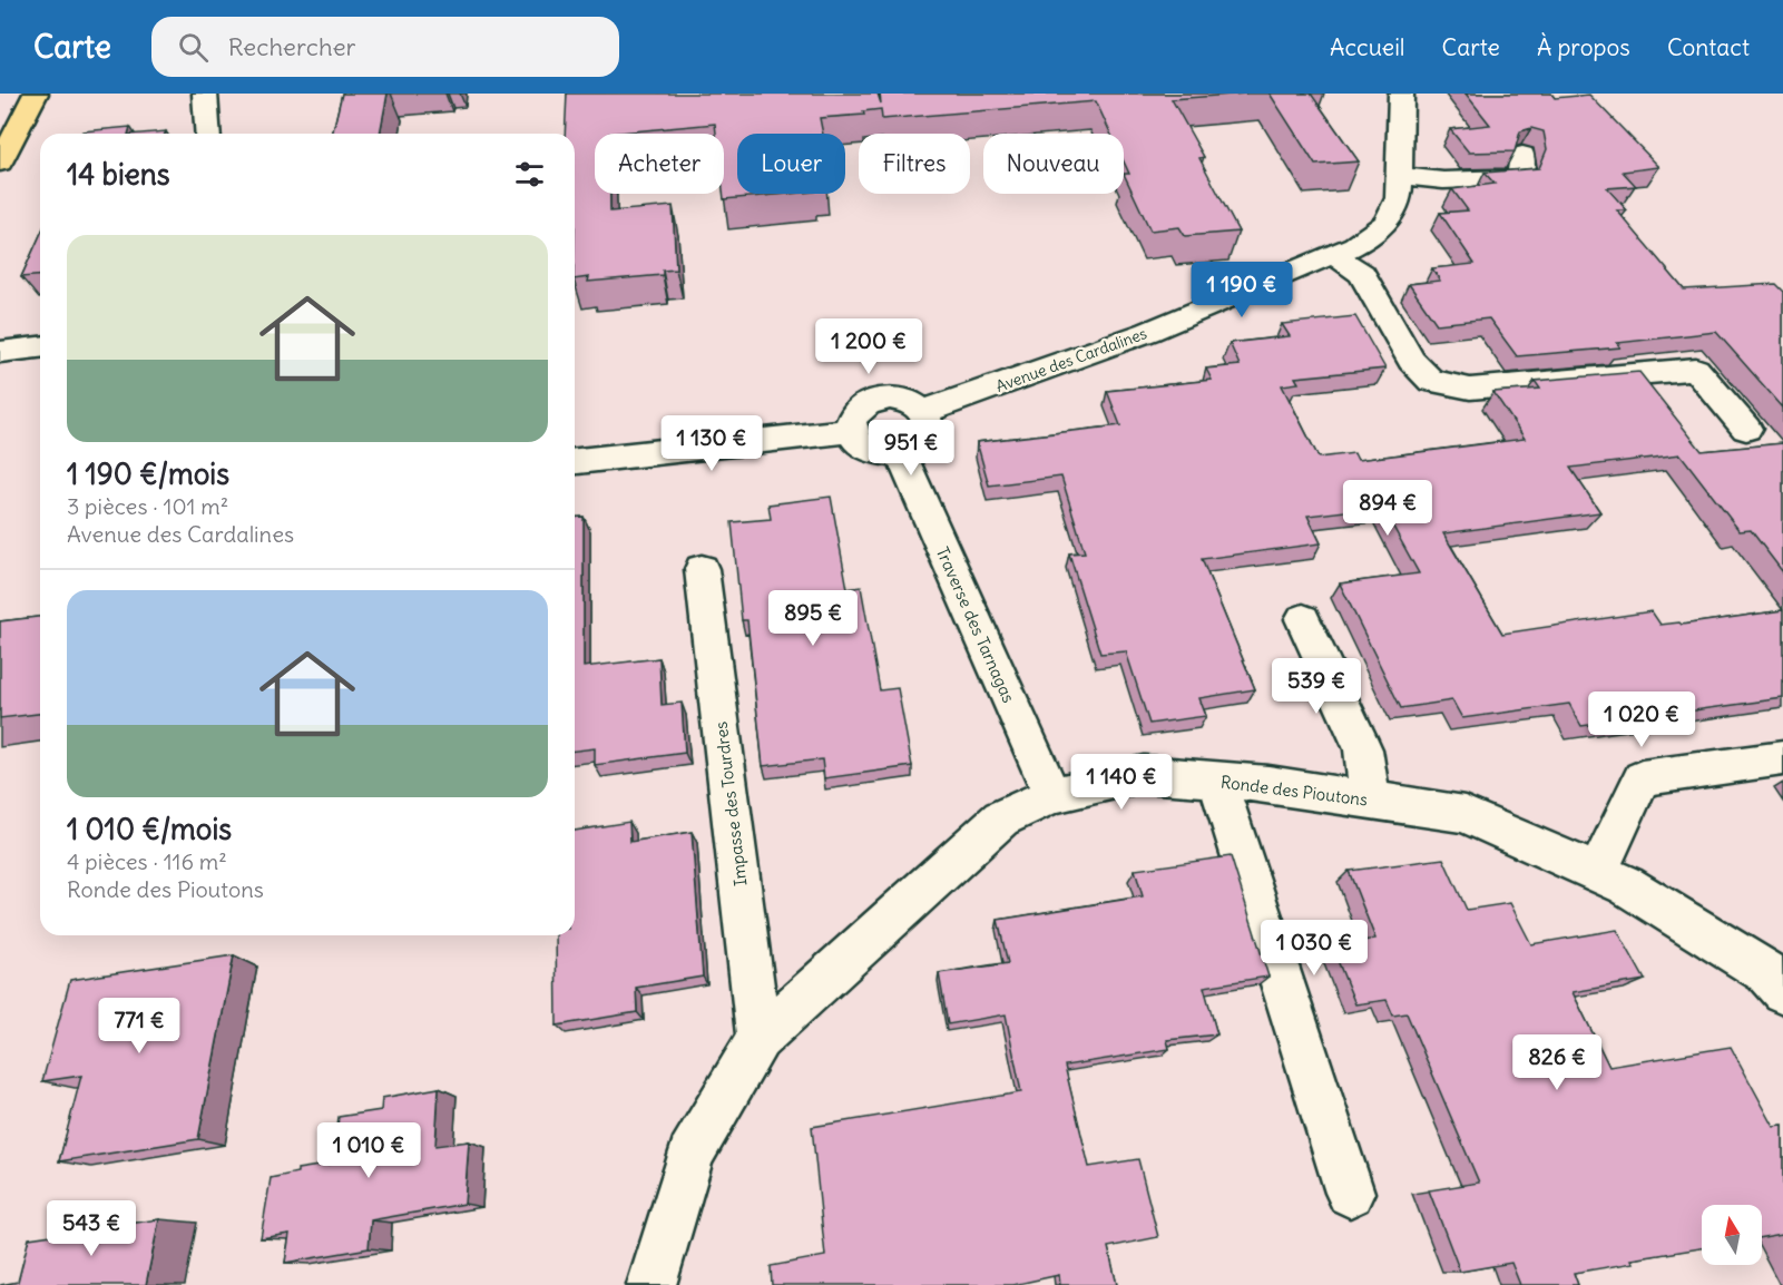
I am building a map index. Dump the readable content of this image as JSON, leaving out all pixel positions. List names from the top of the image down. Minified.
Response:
{"streets":{"street":["Avenue des Cardalines","Traverse des Tarnagas","Ronde des Pioutons","Impasse des Tourdres"]},"crossings":[["Avenue des Cardalines","Traverse des Tarnagas"],["Traverse des Tarnagas","Ronde des Pioutons"],["Ronde des Pioutons","Impasse des Tourdres"]],"north":"top","page":{"header":"Carte","search":"Rechercher","nav":["Accueil","Carte","À propos","Contact"],"chip":["Acheter","Louer","Filtres","Nouveau"],"heading":"14 biens","list":[{"name":"1 190 €/mois","note":"3 pièces · 101 m² · Avenue des Cardalines"},{"name":"1 010 €/mois","note":"4 pièces · 116 m² · Ronde des Pioutons"}],"price":["1 190 €","1 200 €","1 130 €","951 €","894 €","895 €","539 €","1 020 €","1 140 €","1 030 €","771 €","826 €","1 010 €","543 €"]}}
